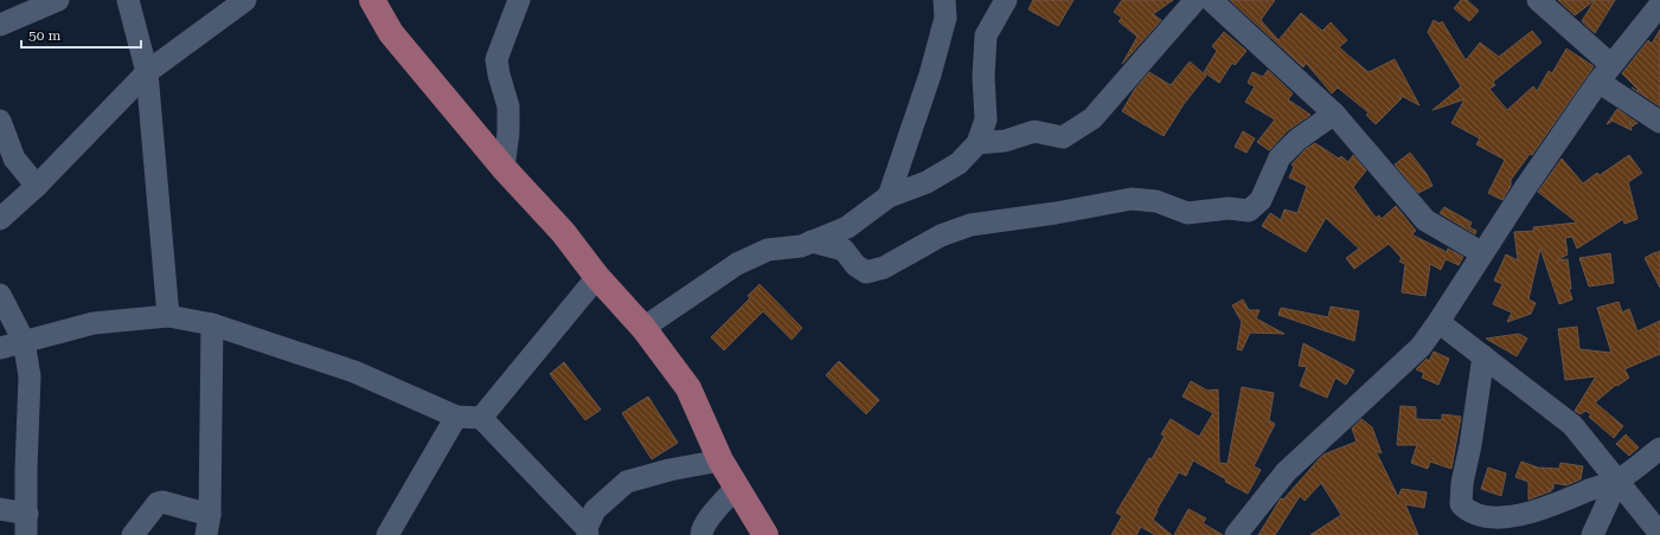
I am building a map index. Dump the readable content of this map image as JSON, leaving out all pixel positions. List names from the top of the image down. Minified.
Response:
{"scale_bar":"50 m"}
